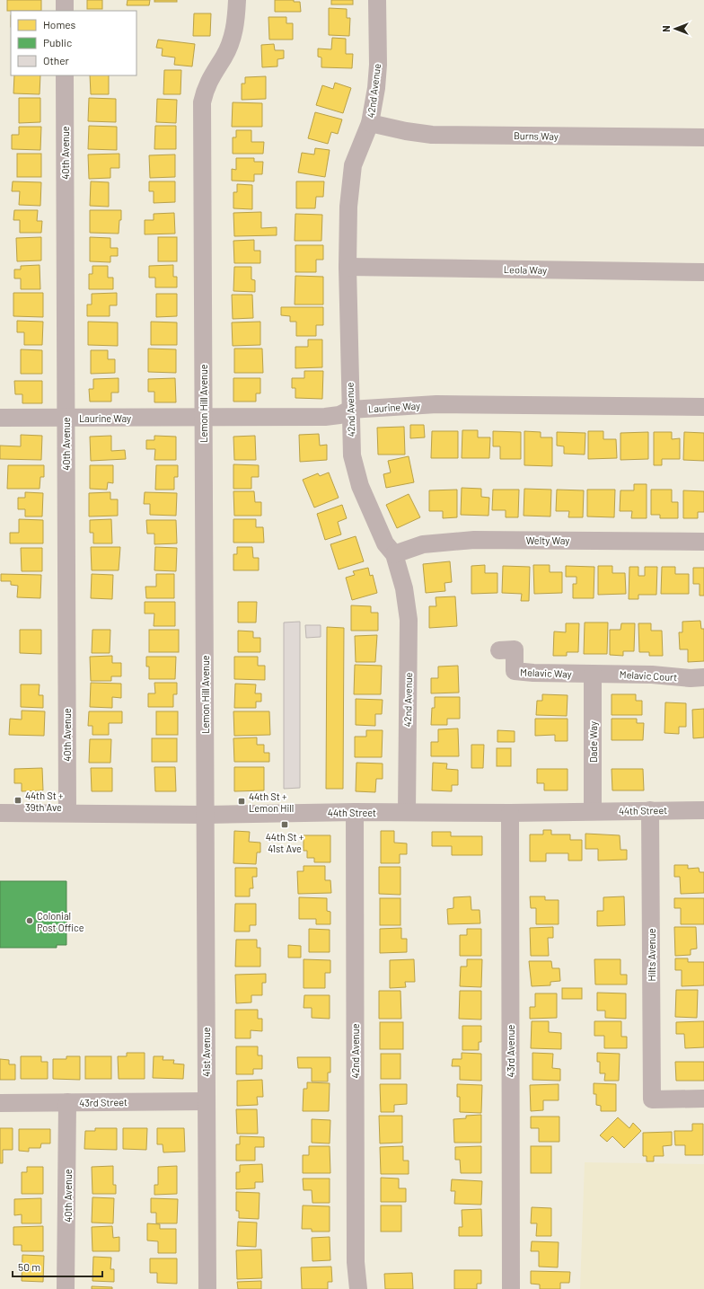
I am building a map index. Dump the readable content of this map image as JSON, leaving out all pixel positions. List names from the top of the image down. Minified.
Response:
{"streets":{"street":["42nd Avenue","Burns Way","40th Avenue","Leola Way","Lemon Hill Avenue","Laurine Way","Welty Way","Melavic Way","Melavic Court","Dade Way","44th Street","Hilts Avenue","43rd Avenue","41st Avenue","43rd Street"]},"crossings":[["42nd Avenue","Burns Way"],["42nd Avenue","Leola Way"],["42nd Avenue","Laurine Way"],["42nd Avenue","Welty Way"],["42nd Avenue","44th Street"],["40th Avenue","Laurine Way"],["40th Avenue","44th Street"],["40th Avenue","43rd Street"],["Lemon Hill Avenue","Laurine Way"],["Lemon Hill Avenue","44th Street"],["Lemon Hill Avenue","41st Avenue"],["Melavic Way","Melavic Court"],["Melavic Way","Dade Way"],["Melavic Court","Dade Way"],["Dade Way","44th Street"],["44th Street","Hilts Avenue"],["44th Street","43rd Avenue"],["44th Street","41st Avenue"],["41st Avenue","43rd Street"]],"places":{"transit":["44th St + 39th Ave","44th St + Lemon Hill","44th St + 41st Ave"],"other":["Colonial Post Office"]},"legend":["Homes","Public","Other"],"scale_bar":"50 m","north":"left"}
